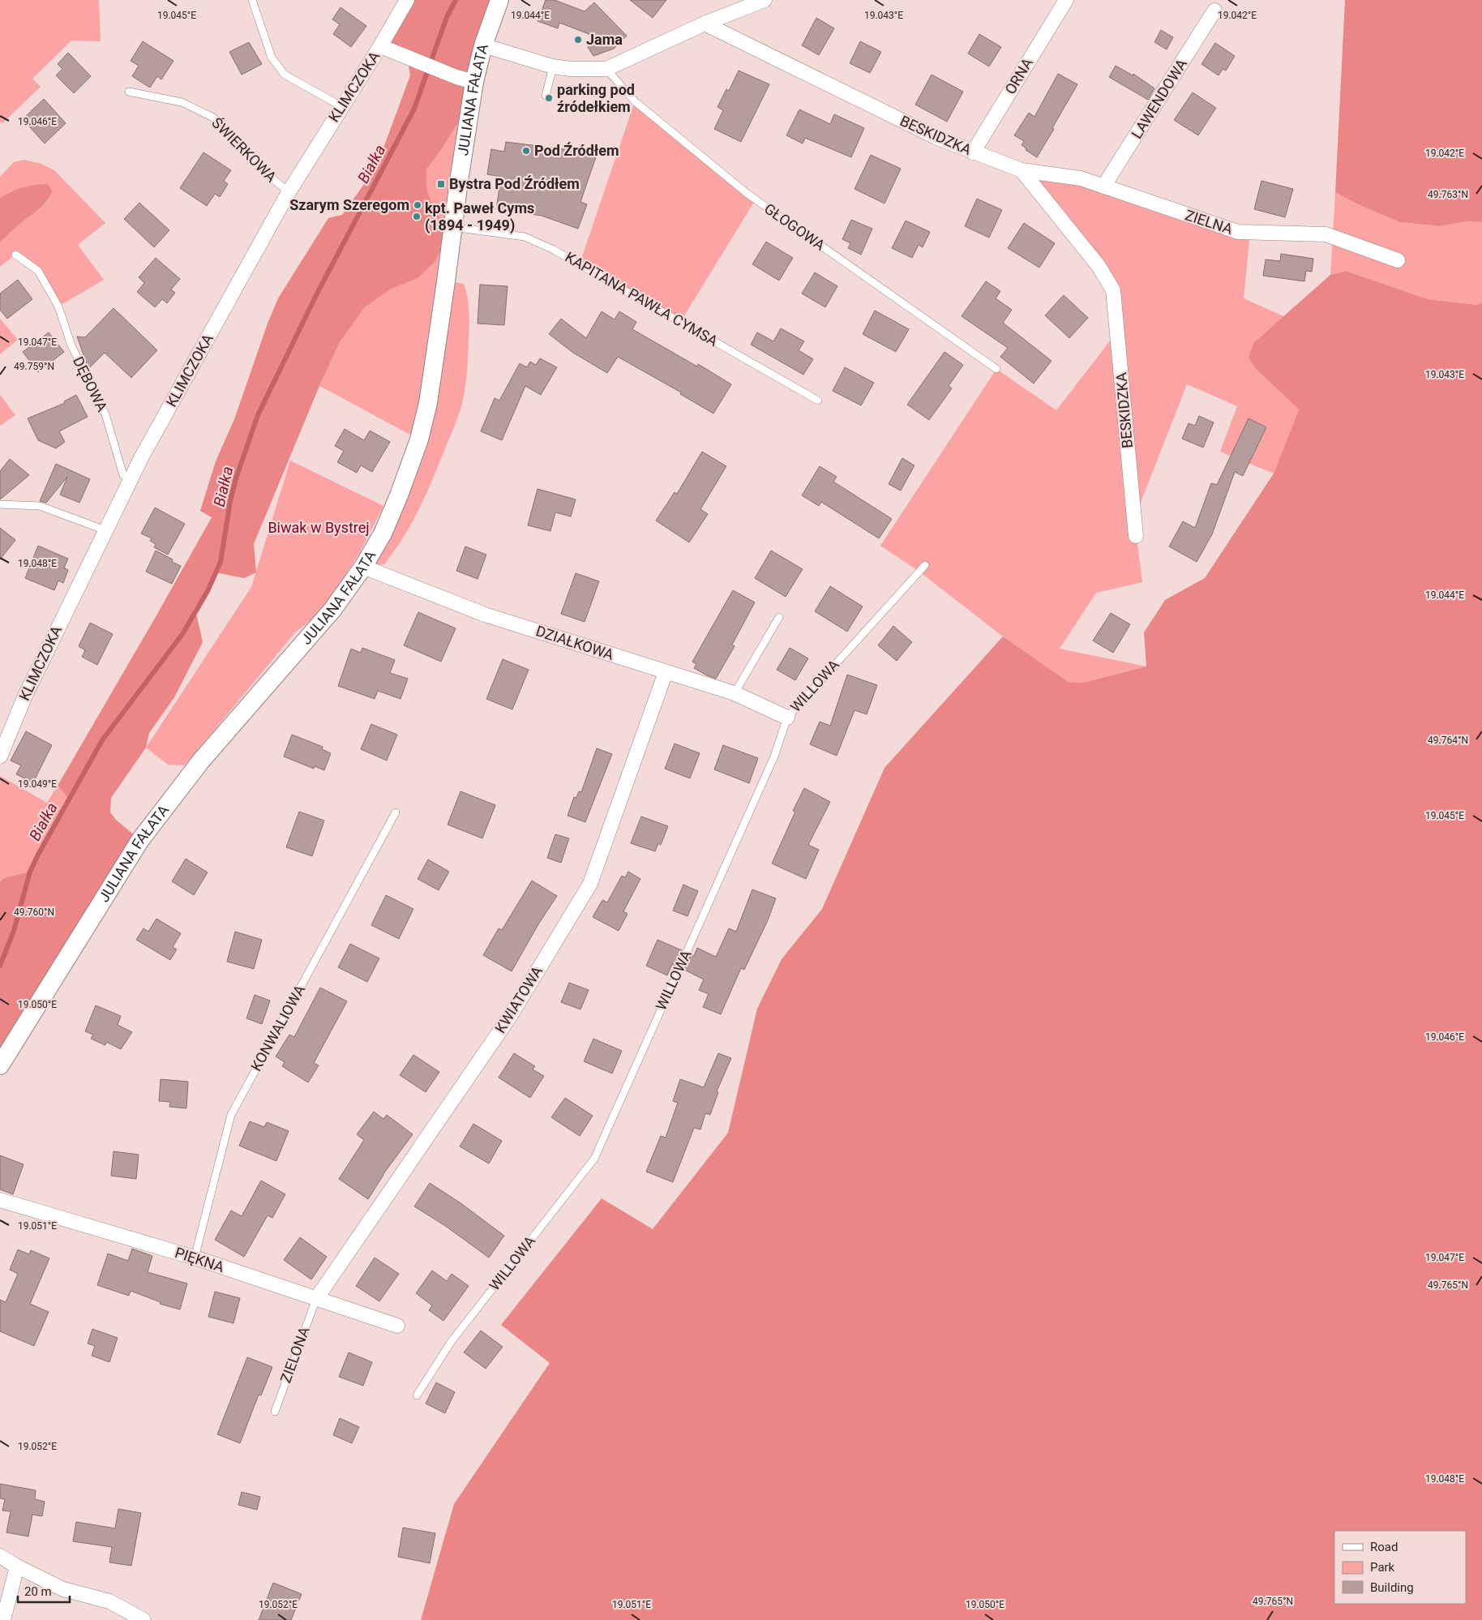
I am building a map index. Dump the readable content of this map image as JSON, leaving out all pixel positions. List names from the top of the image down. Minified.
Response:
{"streets":{"street":["ORNA","KLIMCZOKA","LAWENDOWA","JULIANA FAŁATA","BESKIDZKA","ZIELNA","DZIAŁKOWA","KWIATOWA","PIĘKNA"],"lane":["ŚWIERKOWA","GŁOGOWA","KAPITANA PAWŁA CYMSA","DĘBOWA","WILLOWA","KONWALIOWA","ZIELONA"]},"crossings":[["ORNA","BESKIDZKA"],["KLIMCZOKA","ŚWIERKOWA"],["KLIMCZOKA","DĘBOWA"],["LAWENDOWA","ZIELNA"],["JULIANA FAŁATA","KAPITANA PAWŁA CYMSA"],["JULIANA FAŁATA","DZIAŁKOWA"],["BESKIDZKA","ZIELNA"],["DZIAŁKOWA","WILLOWA"],["DZIAŁKOWA","KWIATOWA"],["KWIATOWA","PIĘKNA"],["KWIATOWA","ZIELONA"],["KONWALIOWA","PIĘKNA"],["PIĘKNA","ZIELONA"]],"water":["Białka"],"parks":["Biwak w Bystrej"],"places":{"other":["Jama","parking pod źródełkiem","Pod Źródłem","Szarym Szeregom","kpt. Paweł Cyms (1894 - 1949)"],"transit":["Bystra Pod Źródłem"]},"legend":["Road","Park","Building"],"scale_bar":"20 m","coordinates":["19.045°E","19.044°E","19.043°E","19.042°E","19.046°E","49.763°N","19.047°E","49.759°N","19.048°E","49.764°N","19.049°E","49.760°N","19.050°E","19.051°E","49.765°N","19.052°E"]}
